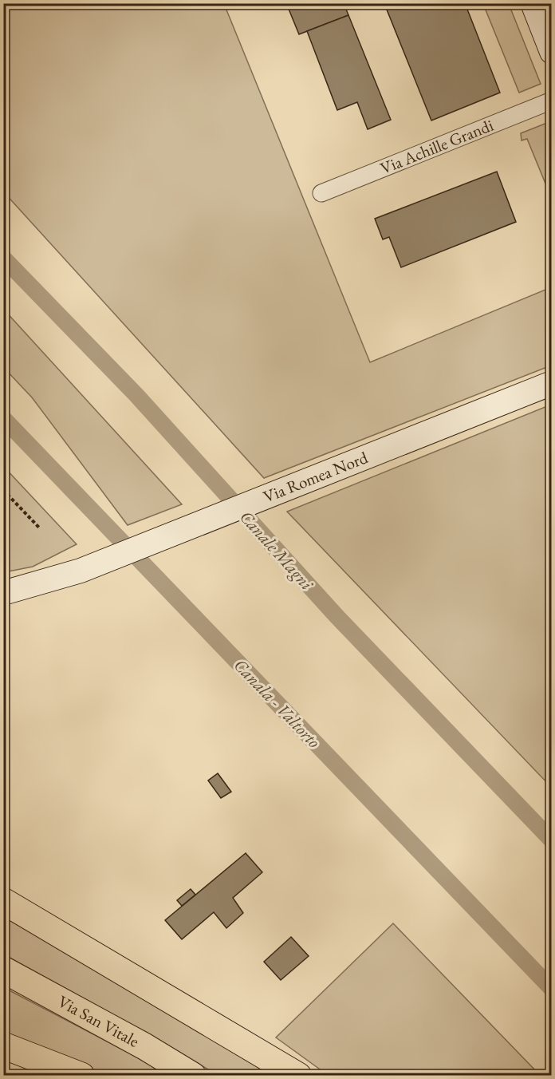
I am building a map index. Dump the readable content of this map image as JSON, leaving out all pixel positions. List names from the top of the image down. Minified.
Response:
{"streets":{"main road":["Via Romea Nord","Via San Vitale"],"street":["Via Achille Grandi"]},"water":["Canale Magni","Canala - Valtorto"]}
